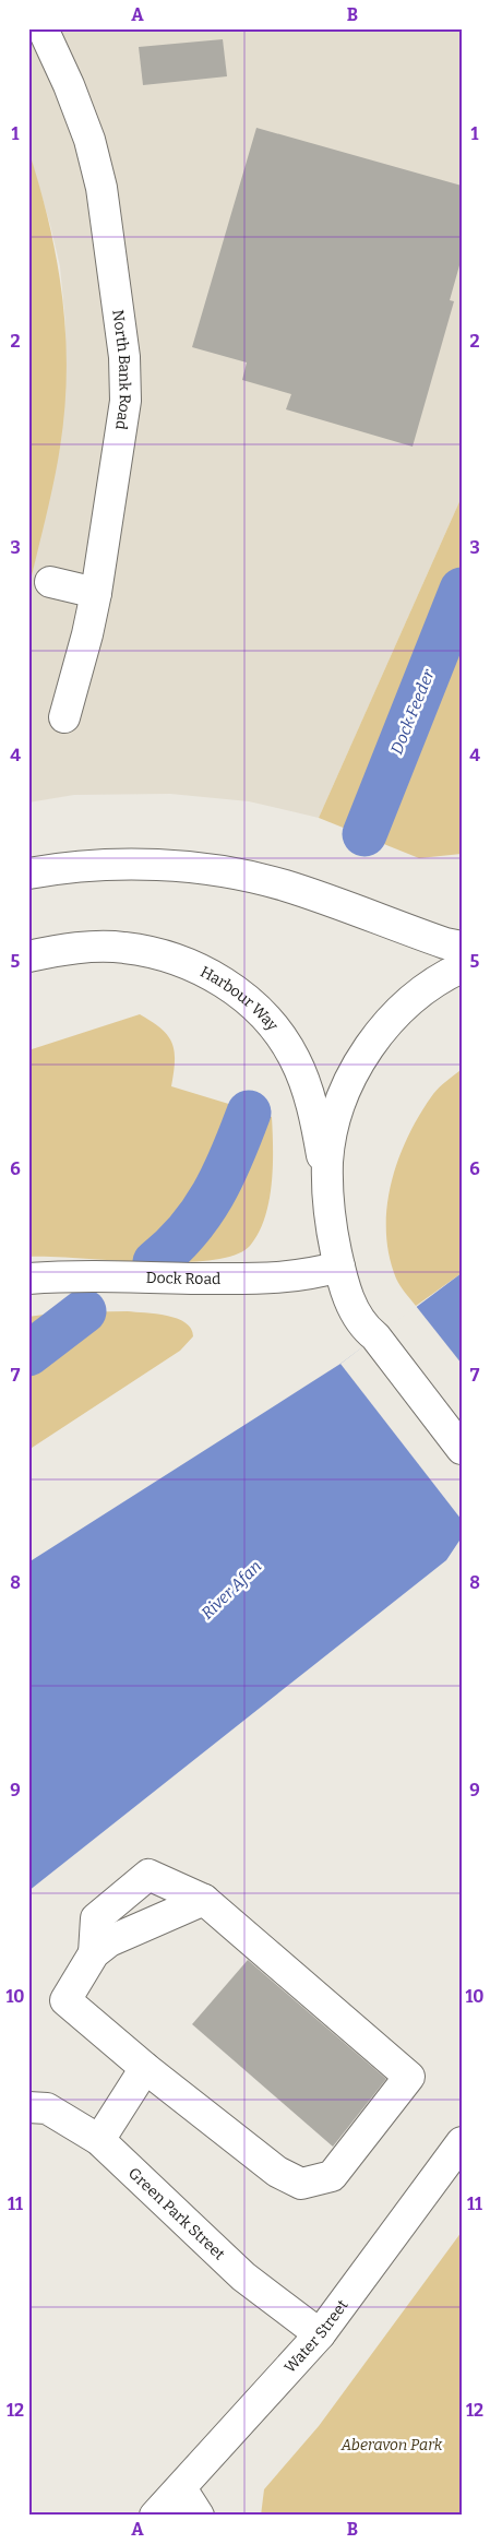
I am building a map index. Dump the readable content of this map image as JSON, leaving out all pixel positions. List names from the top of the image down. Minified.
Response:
{"streets":{"street":["North Bank Road","Harbour Way","Dock Road","Green Park Street","Water Street"]},"crossings":[["Green Park Street","Water Street"]],"water":["Dock Feeder","River Afan"],"parks":["Aberavon Park"],"grid":{"columns":["A","B"],"rows":["1","2","3","4","5","6","7","8","9","10","11","12"]}}
